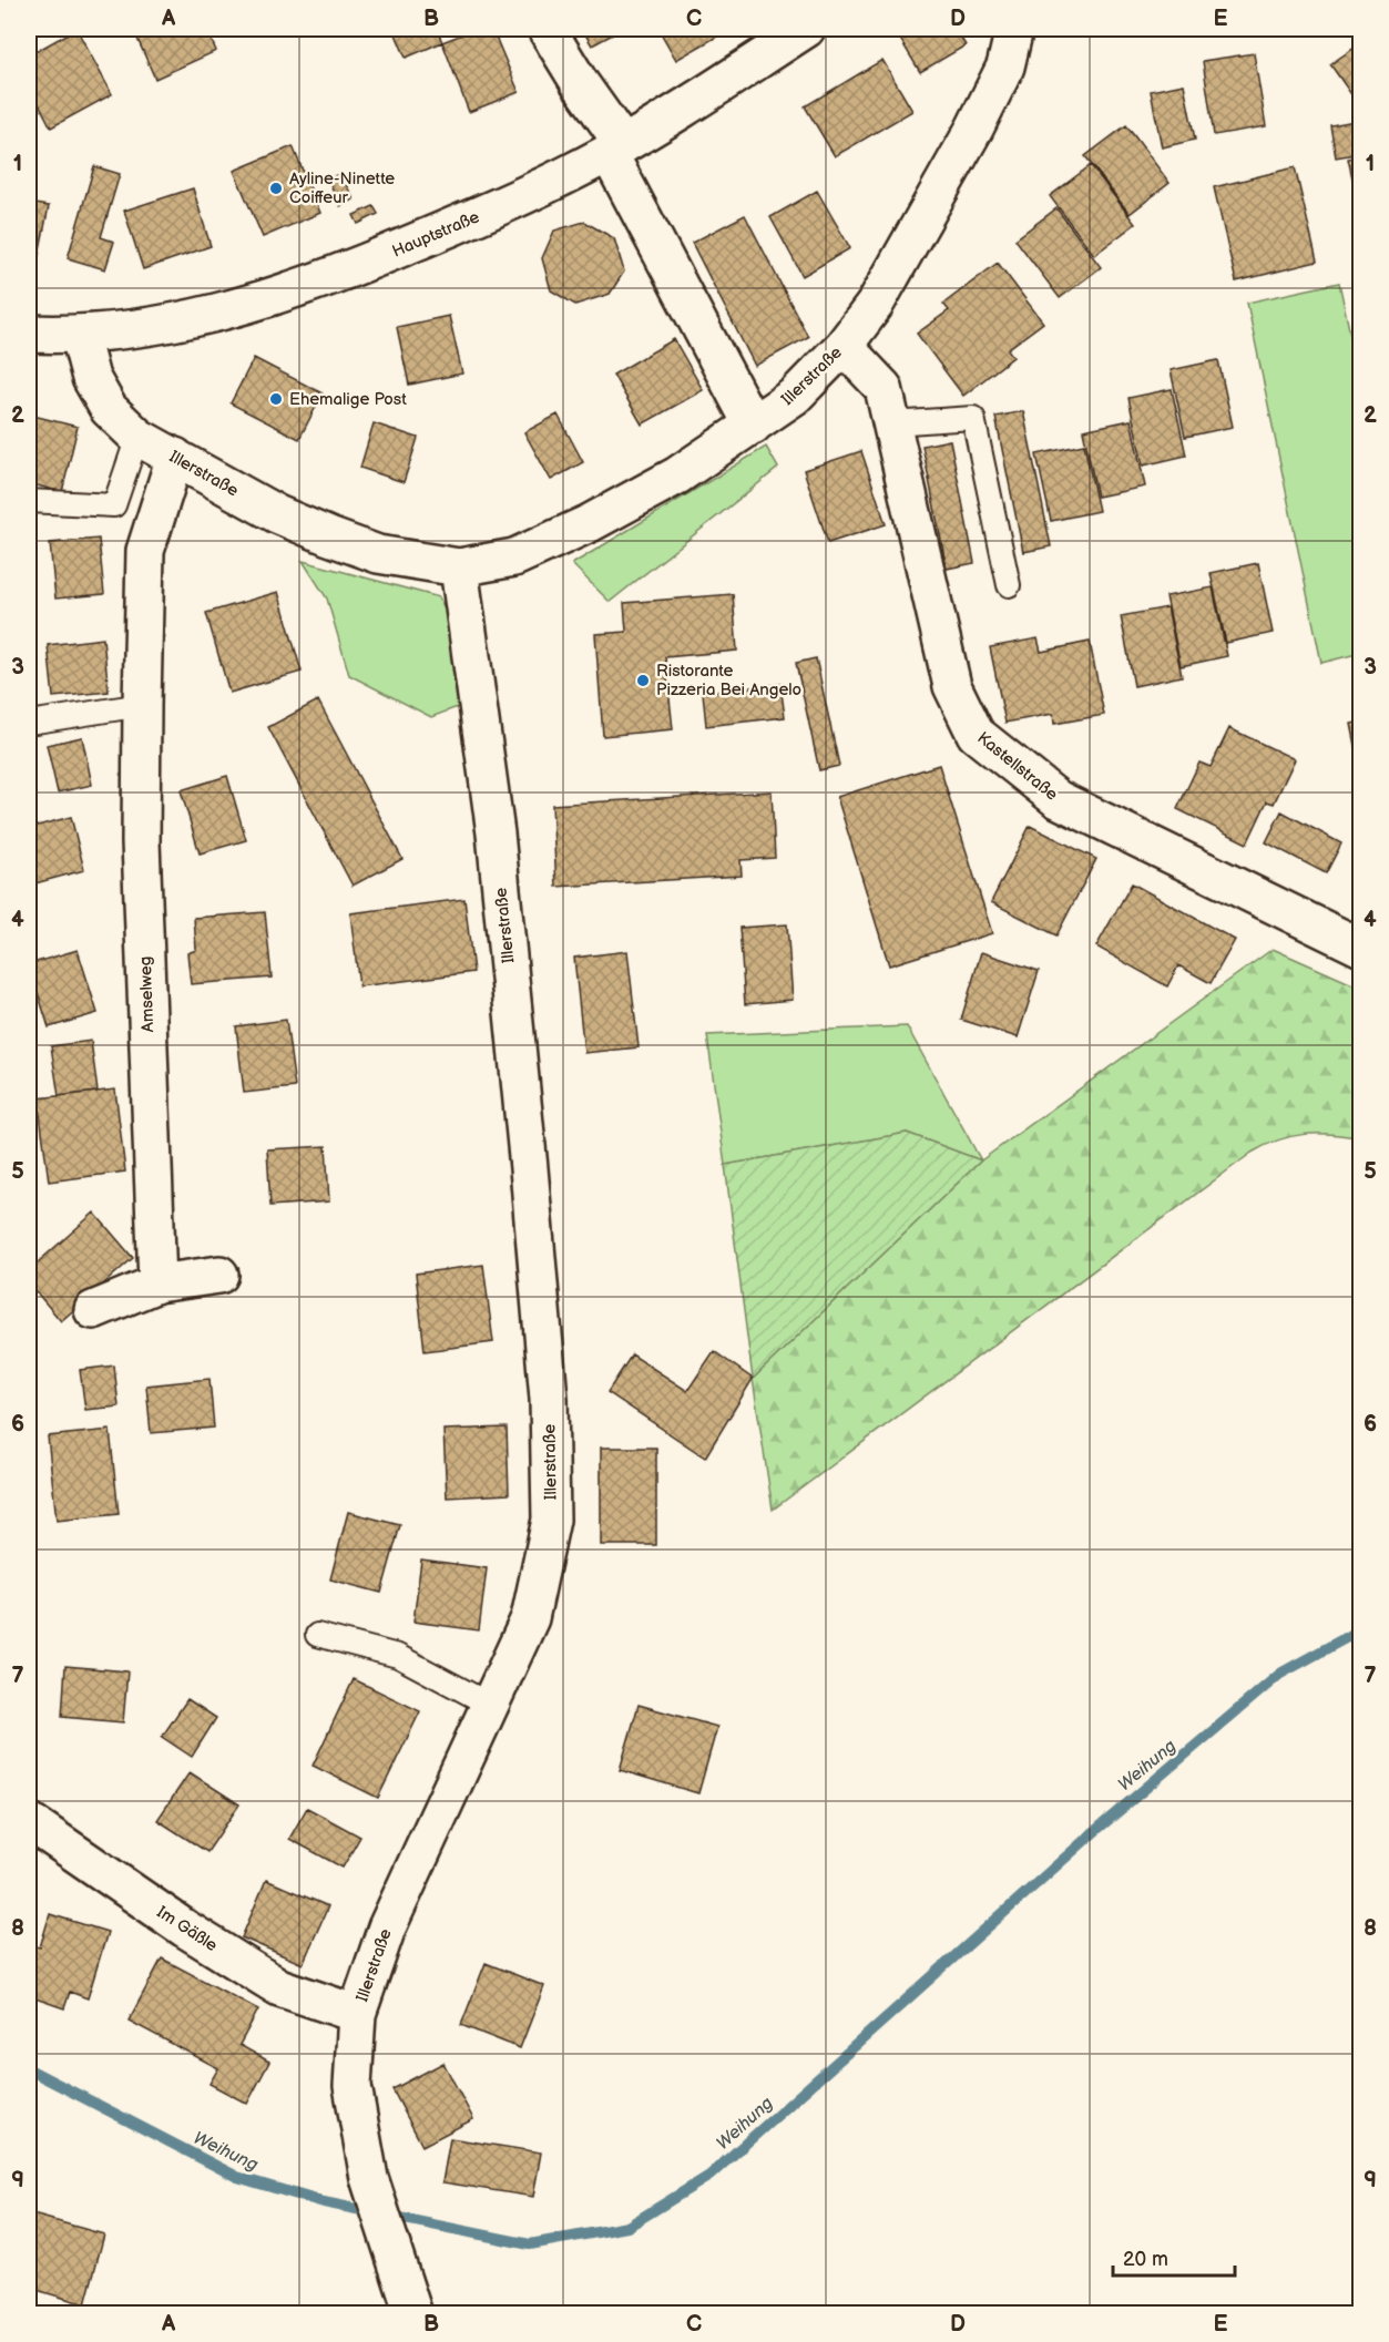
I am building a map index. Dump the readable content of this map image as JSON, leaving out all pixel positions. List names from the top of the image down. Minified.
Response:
{"streets":{"street":["Hauptstraße","Illerstraße","Kastellstraße","Amselweg","Im Gäßle"]},"crossings":[["Hauptstraße","Illerstraße"],["Illerstraße","Kastellstraße"],["Illerstraße","Amselweg"],["Illerstraße","Im Gäßle"]],"water":["Weihung"],"places":["Ayline-Ninette Coiffeur","Ehemalige Post","Ristorante Pizzeria Bei Angelo"],"scale_bar":"20 m","grid":{"columns":["A","B","C","D","E"],"rows":["1","2","3","4","5","6","7","8","9"]}}
